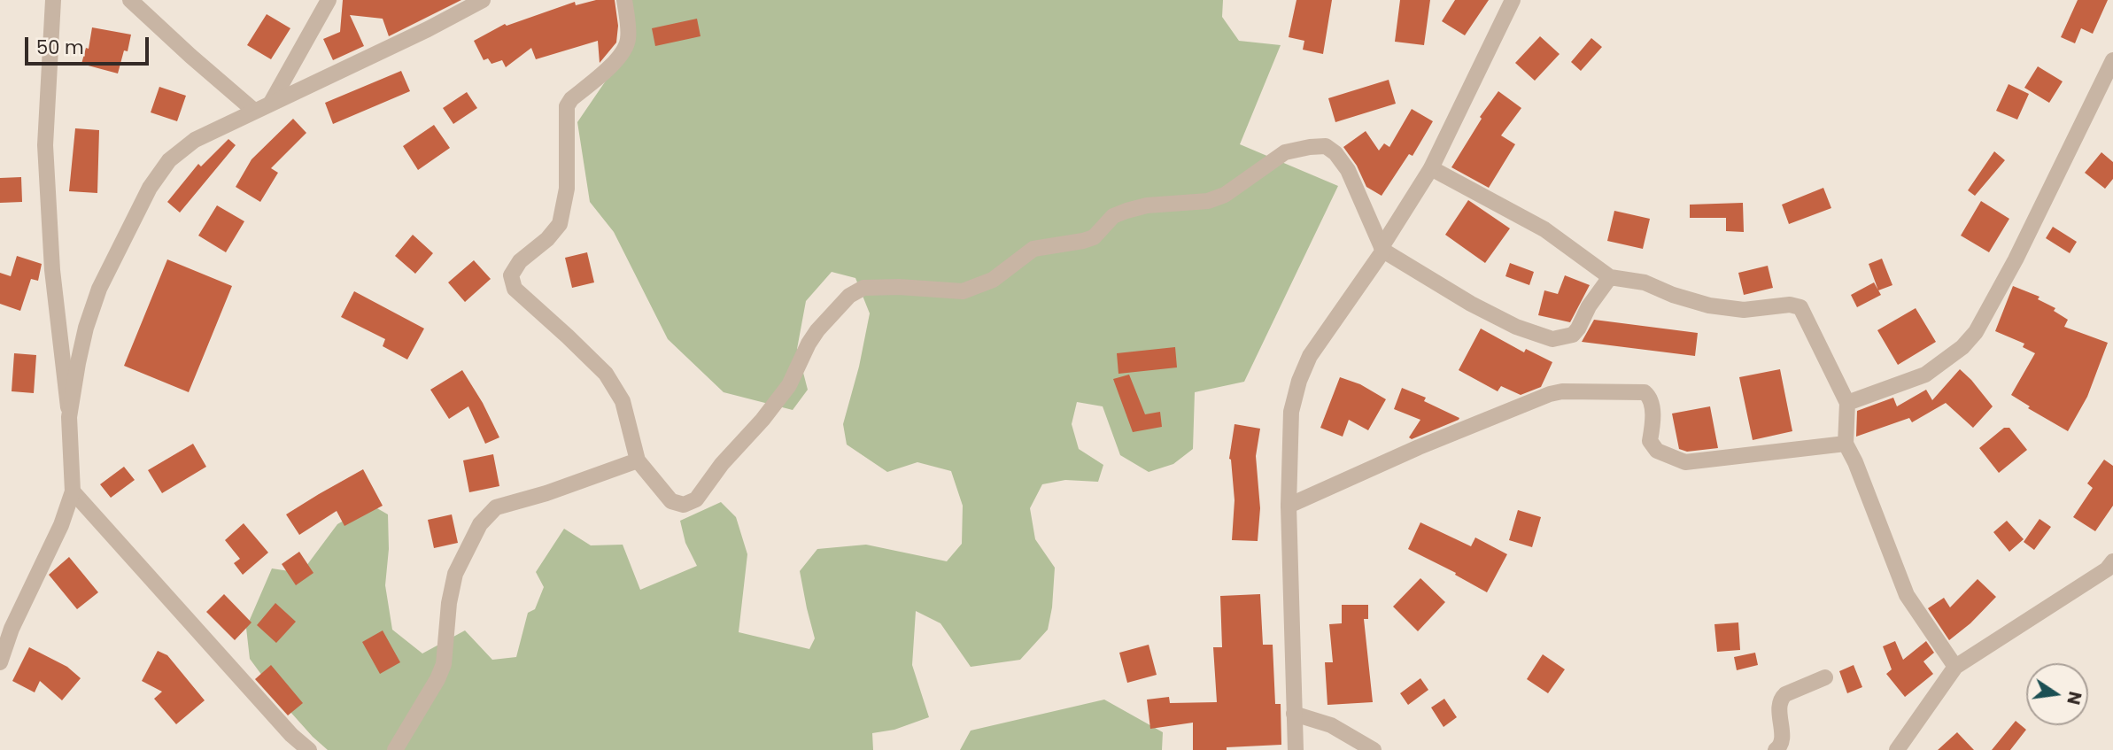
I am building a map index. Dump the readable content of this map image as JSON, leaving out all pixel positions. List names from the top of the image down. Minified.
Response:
{"scale_bar":"50 m","north":"right"}
